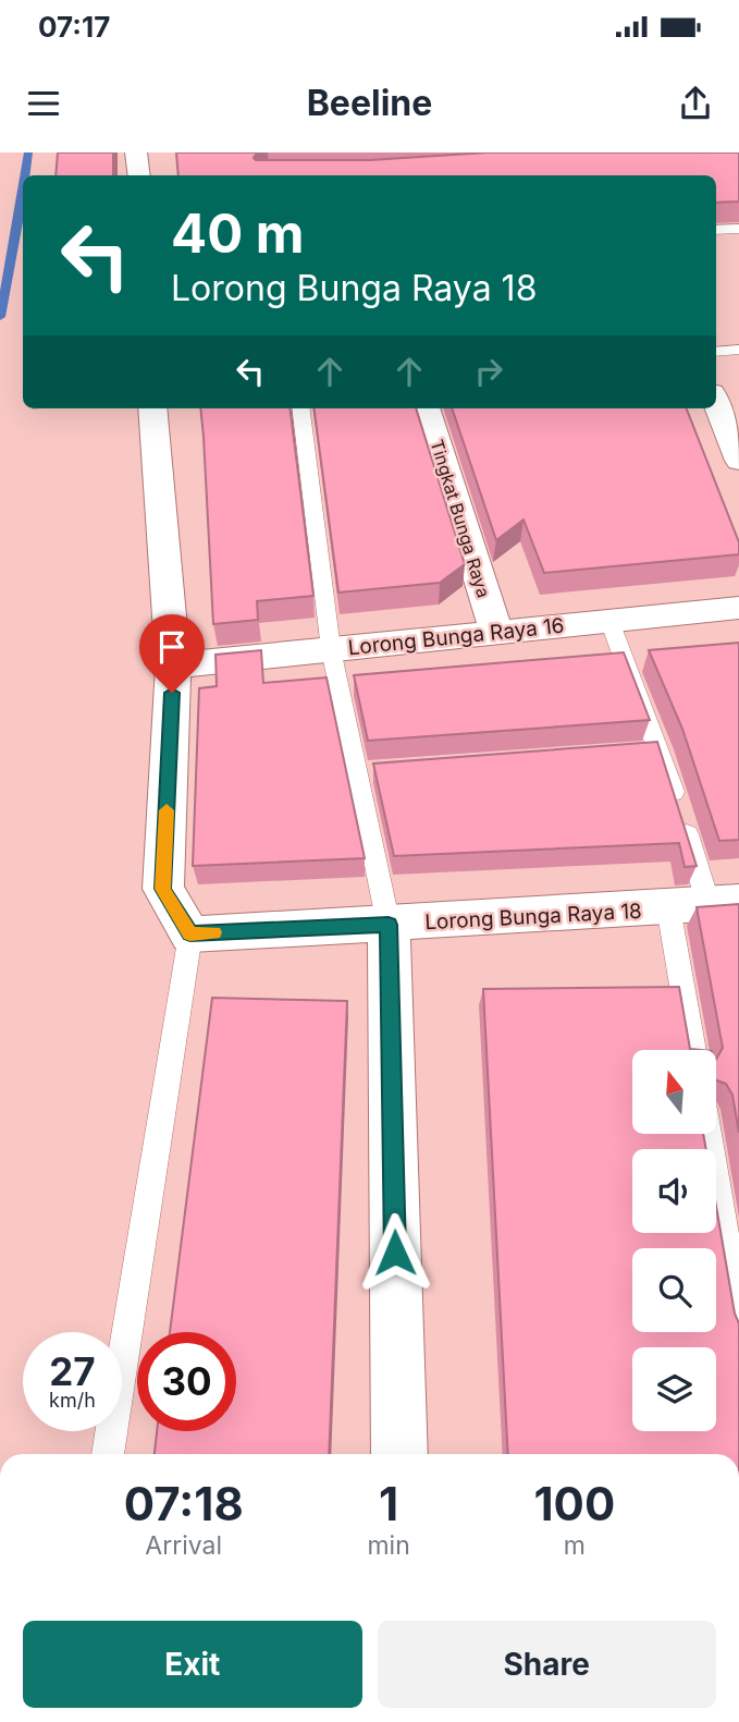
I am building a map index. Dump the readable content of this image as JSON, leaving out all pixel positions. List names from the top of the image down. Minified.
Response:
{"streets":{"street":["Tingkat Bunga Raya","Lorong Bunga Raya 16","Lorong Bunga Raya 18"]},"crossings":[["Tingkat Bunga Raya","Lorong Bunga Raya 16"]],"north":"top","page":{"status":"07:17","header":"Beeline","turn":["40 m","Lorong Bunga Raya 18"],"speed":"27 km/h","limit":"30","eta":["07:18","Arrival","1","min","100","m"],"buttons":["Exit","Share"]}}
